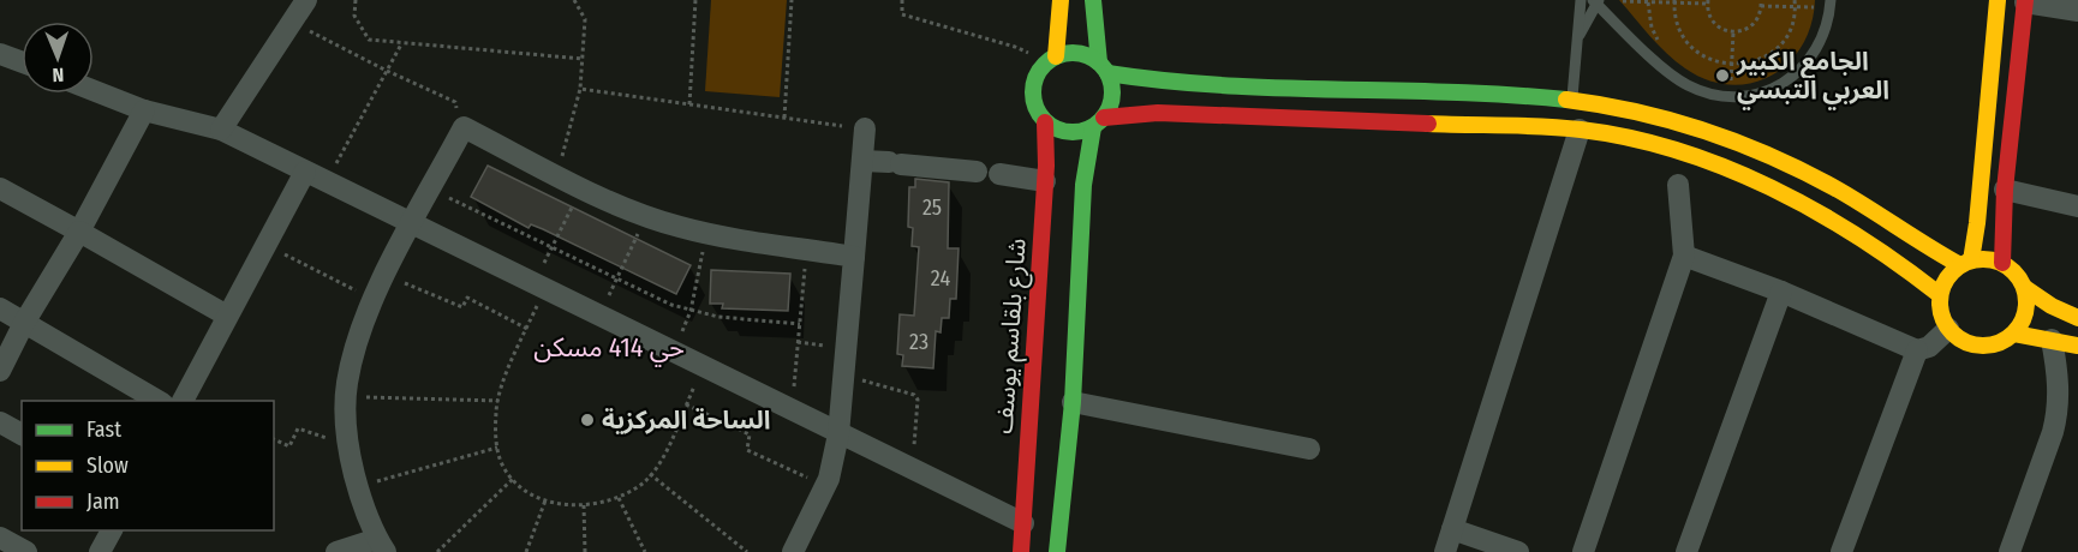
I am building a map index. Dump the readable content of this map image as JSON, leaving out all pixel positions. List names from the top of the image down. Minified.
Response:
{"streets":{"main road":["شارع بلقاسم يوسف"]},"districts":["حي 414 مسكن"],"places":["الجامع الكبير العربي التبسي","الساحة المركزية"],"house_numbers":["25","24","23"],"legend":["Fast","Slow","Jam"],"north":"bottom"}
